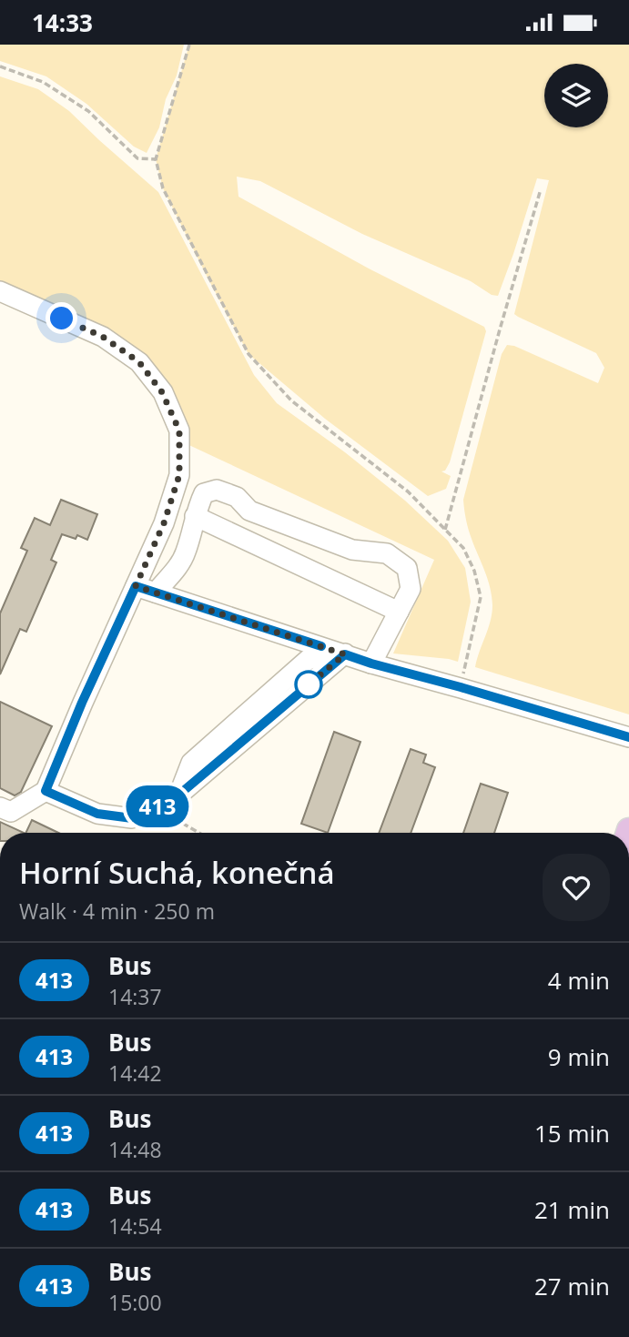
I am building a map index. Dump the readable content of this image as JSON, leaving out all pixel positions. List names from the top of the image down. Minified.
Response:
{"lines":["bus line 413"],"page":{"status":"14:33","on_map":"413","heading":["Horní Suchá, konečná","Walk · 4 min · 250 m"],"list":[{"mark":"413","name":"Bus","note":"14:37","value":"4 min"},{"mark":"413","name":"Bus","note":"14:42","value":"9 min"},{"mark":"413","name":"Bus","note":"14:48","value":"15 min"},{"mark":"413","name":"Bus","note":"14:54","value":"21 min"},{"mark":"413","name":"Bus","note":"15:00","value":"27 min"}]}}
